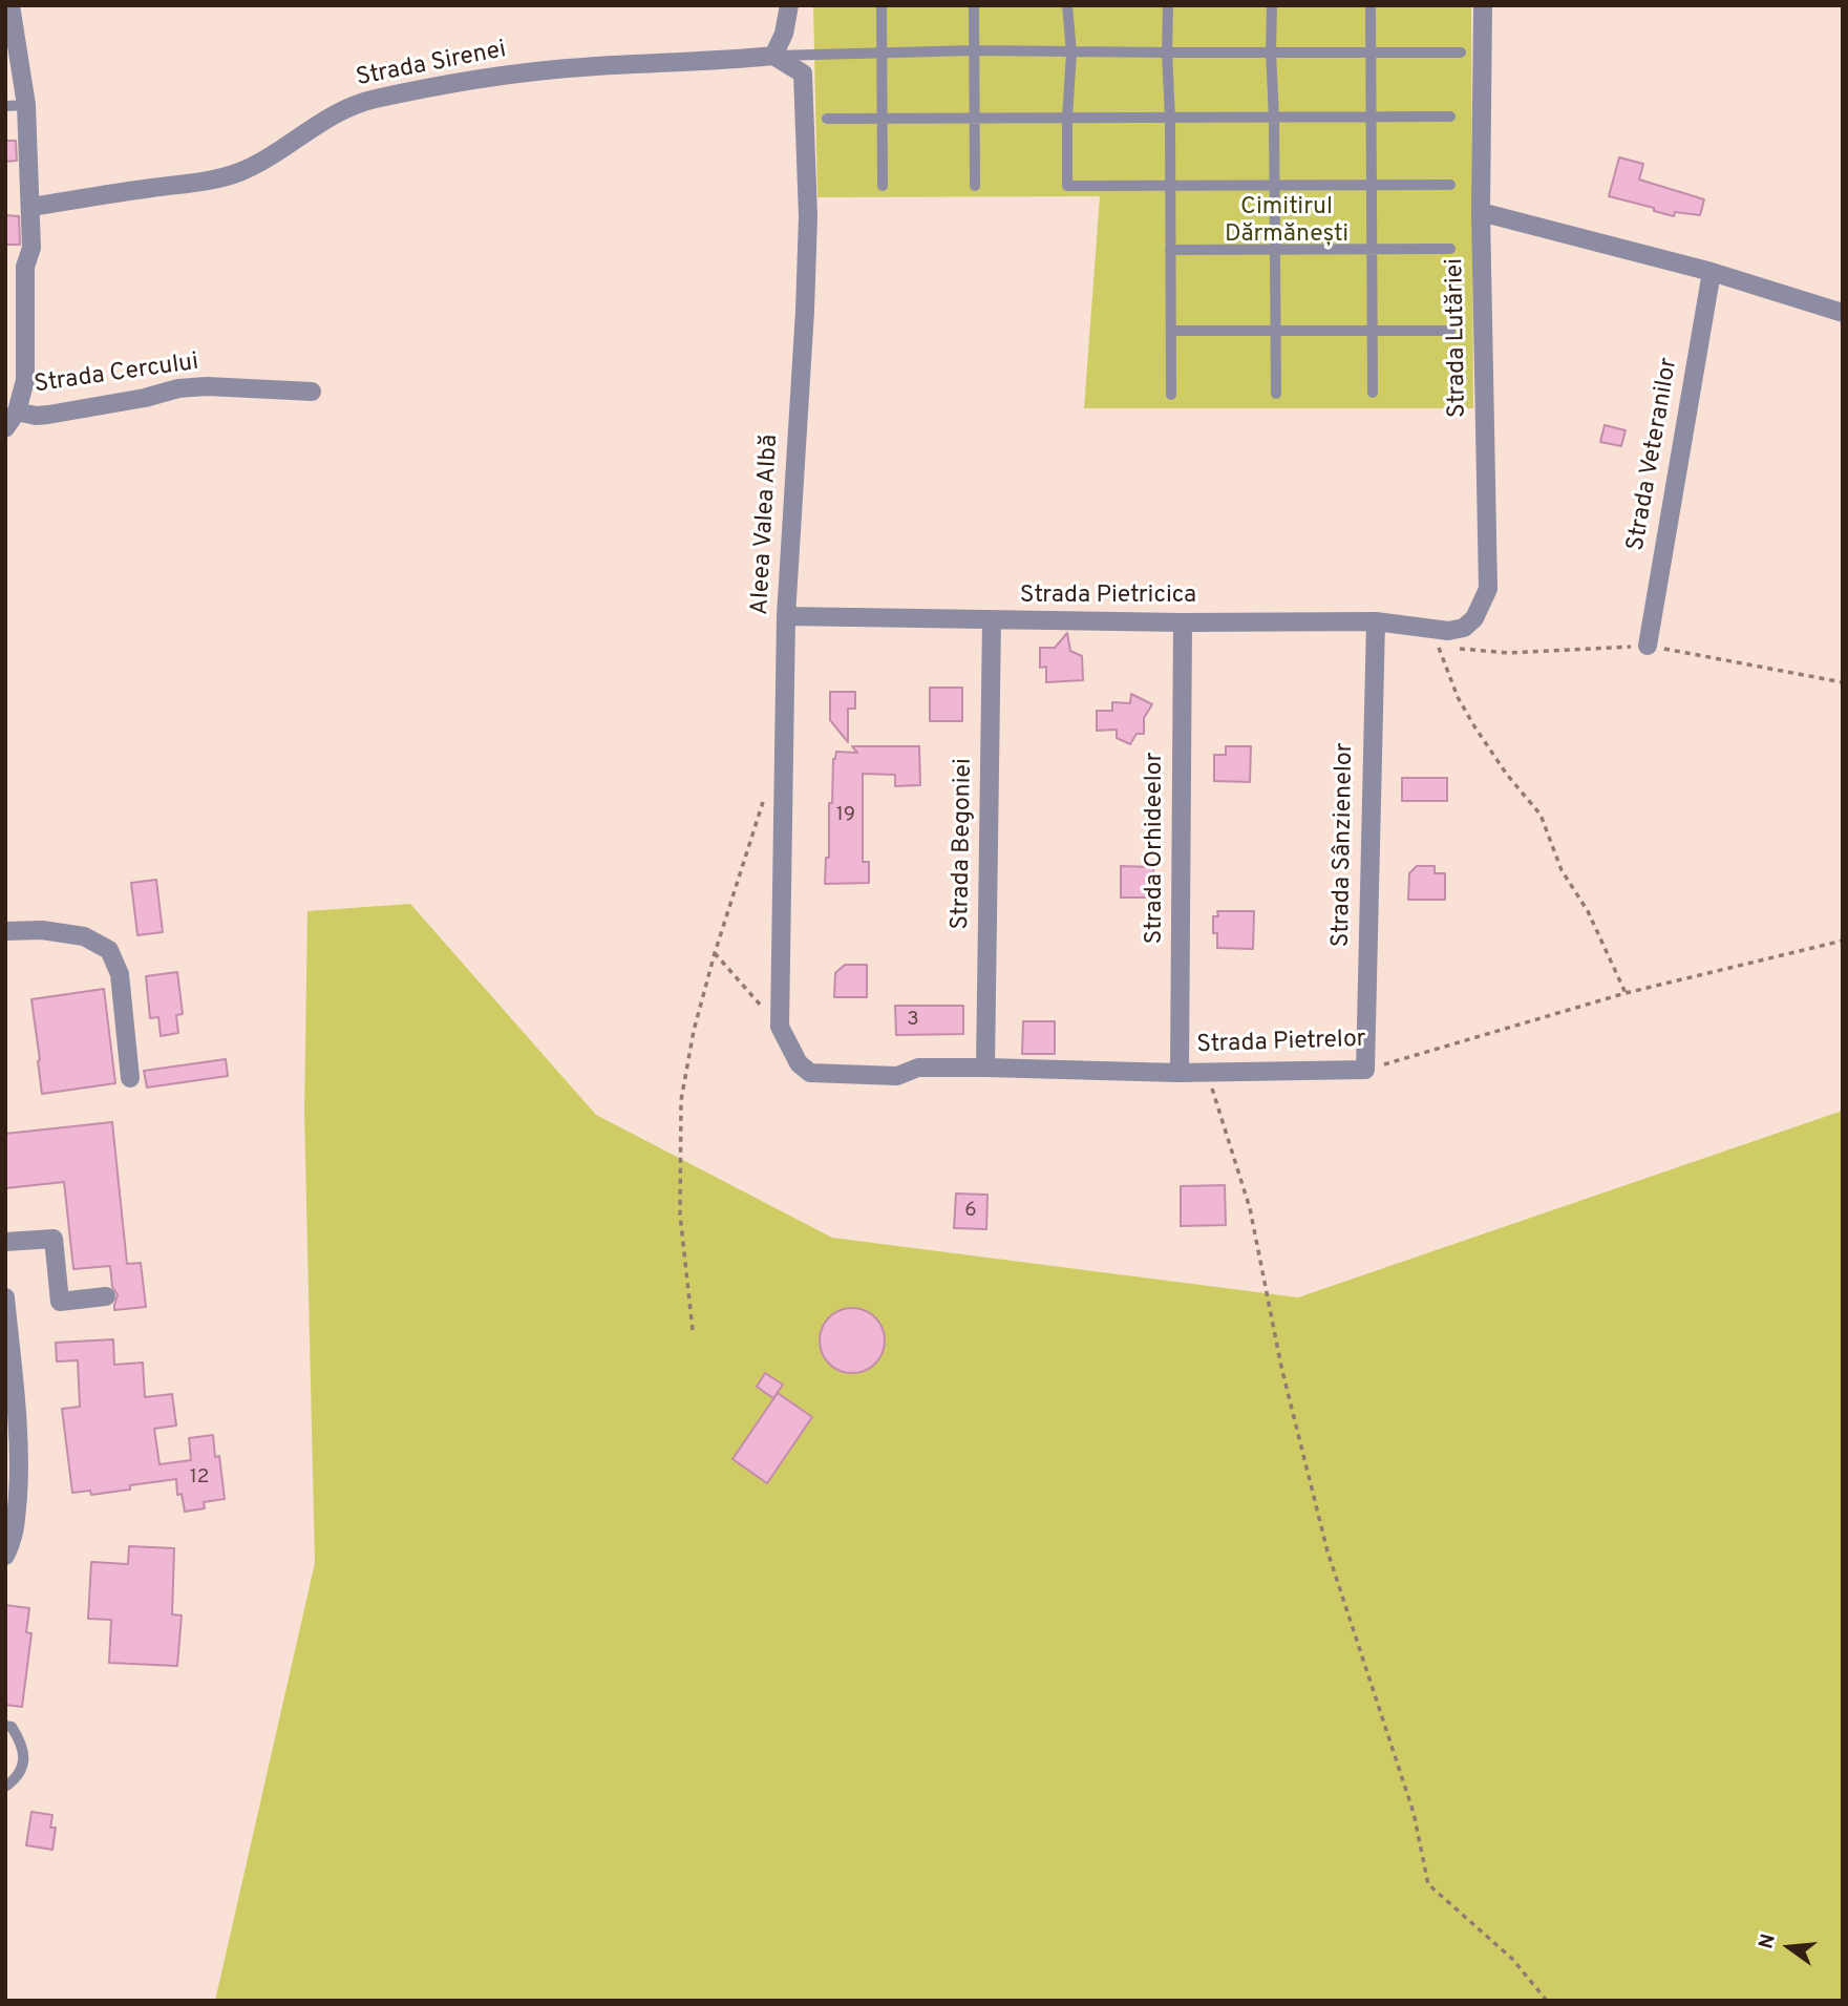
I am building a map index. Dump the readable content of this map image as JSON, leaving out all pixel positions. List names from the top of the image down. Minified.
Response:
{"streets":{"street":["Strada Sirenei","Strada Lutăriei","Strada Cercului","Strada Veteranilor","Aleea Valea Albă","Strada Pietricica","Strada Begoniei","Strada Sânzienelor","Strada Orhideelor","Strada Pietrelor"]},"crossings":[["Strada Sirenei","Strada Cercului"],["Strada Sirenei","Aleea Valea Albă"],["Strada Lutăriei","Strada Pietricica"],["Aleea Valea Albă","Strada Pietricica"],["Aleea Valea Albă","Strada Pietrelor"],["Strada Pietricica","Strada Begoniei"],["Strada Pietricica","Strada Sânzienelor"],["Strada Pietricica","Strada Orhideelor"],["Strada Begoniei","Strada Pietrelor"],["Strada Sânzienelor","Strada Pietrelor"],["Strada Orhideelor","Strada Pietrelor"]],"parks":["Cimitirul Dărmănești"],"house_numbers":["19","3","6","12"],"north":"left"}
